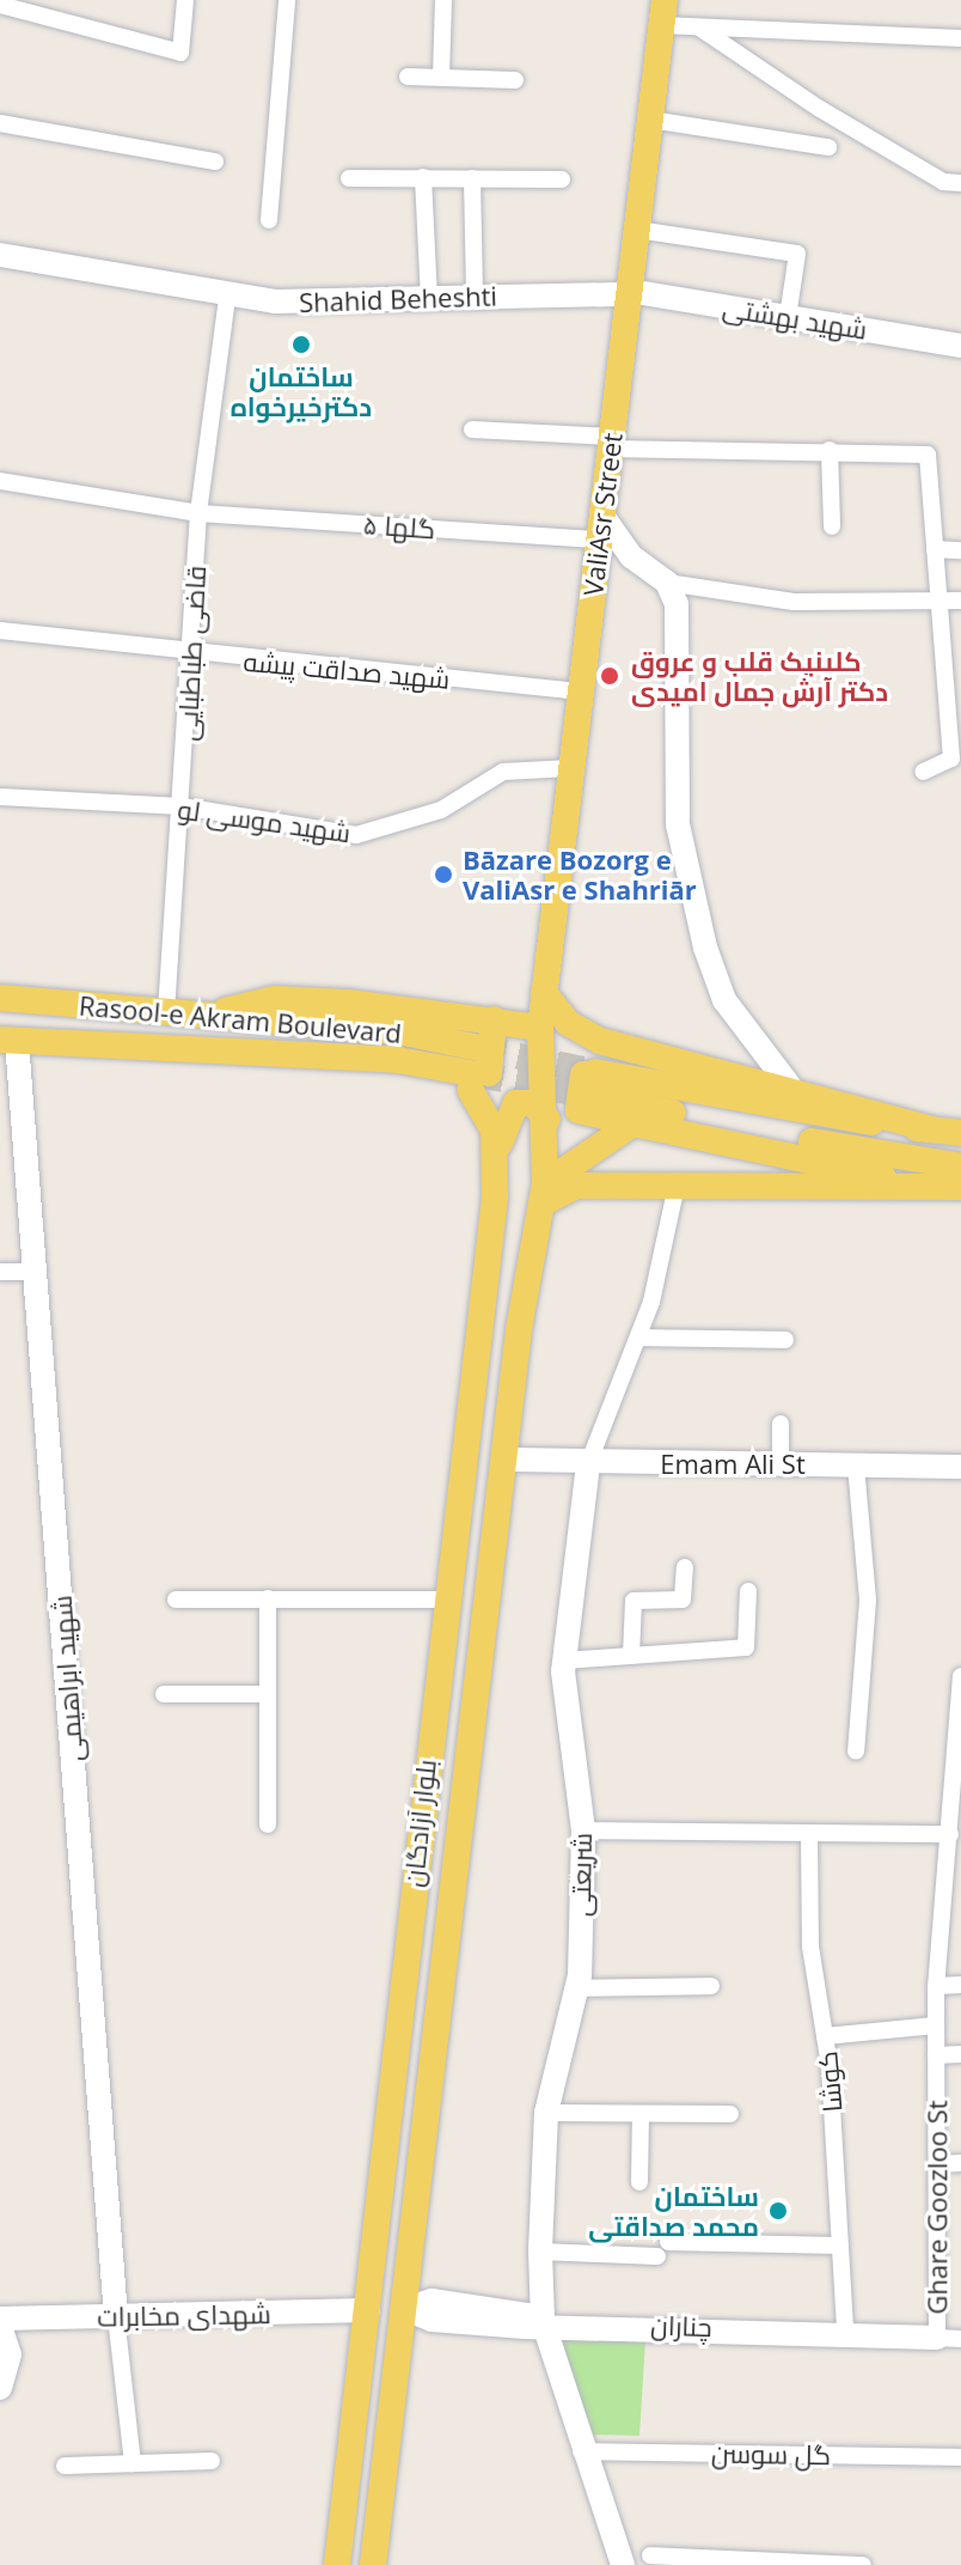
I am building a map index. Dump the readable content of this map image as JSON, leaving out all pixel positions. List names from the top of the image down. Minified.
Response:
{"streets":{"main road":["ValiAsr Street","Rasool-e Akram Boulevard","بلوار آزادگان"],"street":["Shahid Beheshti","شهید بهشتی","گلها ۵","قاضی طباطبایی","شهید صداقت پیشه","شهید موسی لو","Emam Ali St","شهید ابراهیمی","شریعتی","کوشا","Ghare Goozloo St","شهدای مخابرات","چناران","گل سوسن"]},"crossings":[["Shahid Beheshti","شهید بهشتی"],["Shahid Beheshti","ValiAsr Street"],["Shahid Beheshti","قاضی طباطبایی"],["شهید بهشتی","ValiAsr Street"],["ValiAsr Street","گلها ۵"],["ValiAsr Street","شهید صداقت پیشه"],["ValiAsr Street","شهید موسی لو"],["ValiAsr Street","بلوار آزادگان"],["گلها ۵","قاضی طباطبایی"],["قاضی طباطبایی","شهید صداقت پیشه"],["قاضی طباطبایی","شهید موسی لو"],["قاضی طباطبایی","Rasool-e Akram Boulevard"],["Rasool-e Akram Boulevard","شهید ابراهیمی"],["Rasool-e Akram Boulevard","بلوار آزادگان"],["Emam Ali St","بلوار آزادگان"],["Emam Ali St","شریعتی"],["شهید ابراهیمی","شهدای مخابرات"],["بلوار آزادگان","شهدای مخابرات"],["بلوار آزادگان","چناران"],["شریعتی","چناران"],["شریعتی","گل سوسن"],["کوشا","چناران"],["Ghare Goozloo St","چناران"]],"places":["ساختمان دکترخیرخواه","کلینیک قلب و عروق دکتر آرش جمال امیدی","Bāzare Bozorg e ValiAsr e Shahriār","ساختمان محمد صداقتی"]}
